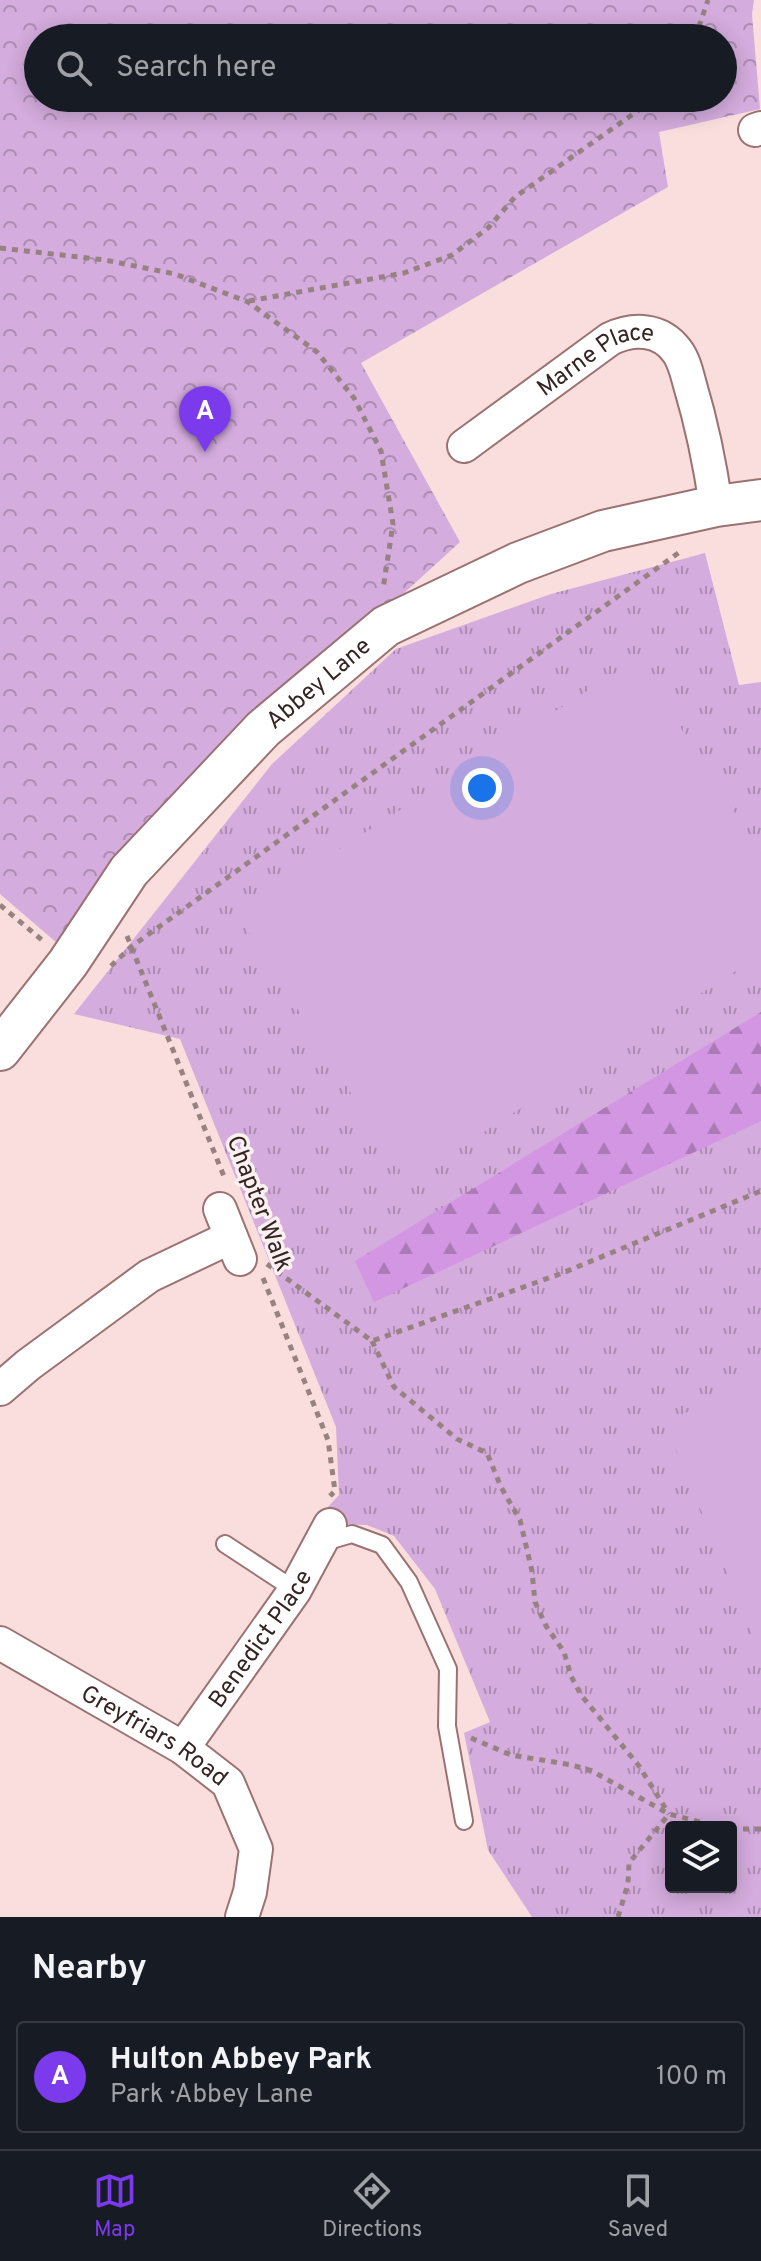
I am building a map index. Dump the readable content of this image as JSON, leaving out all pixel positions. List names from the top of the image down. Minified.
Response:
{"streets":{"street":["Marne Place","Abbey Lane","Benedict Place","Greyfriars Road"],"path":["Chapter Walk"]},"crossings":[["Marne Place","Abbey Lane"],["Abbey Lane","Chapter Walk"],["Chapter Walk","Benedict Place"],["Benedict Place","Greyfriars Road"]],"page":{"search":"Search here","pins":"A","heading":"Nearby","list":[{"mark":"A","name":"Hulton Abbey Park","note":"Park · Abbey Lane","value":"100 m"}],"nav":["Map","Directions","Saved"]}}
